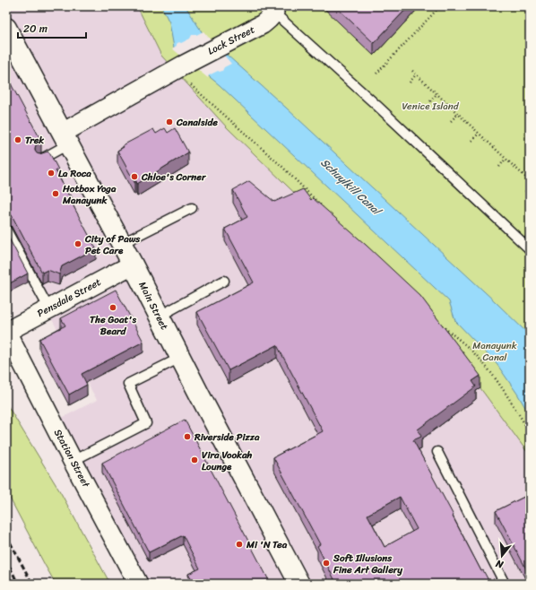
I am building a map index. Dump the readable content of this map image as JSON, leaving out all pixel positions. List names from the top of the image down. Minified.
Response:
{"streets":{"street":["Lock Street","Pensdale Street","Main Street","Station Street"]},"crossings":[["Lock Street","Main Street"],["Pensdale Street","Main Street"],["Pensdale Street","Station Street"]],"water":["Schuylkill Canal"],"parks":["Venice Island","Manayunk Canal"],"places":["Canalside","Trek","La Roca","Chloe's Corner","Hotbox Yoga Manayunk","City of Paws Pet Care","The Goat's Beard","Riverside Pizza","Vira Vookah Lounge","Mi 'N Tea","Soft Illusions Fine Art Gallery"],"scale_bar":"20 m","north":"bottom"}
